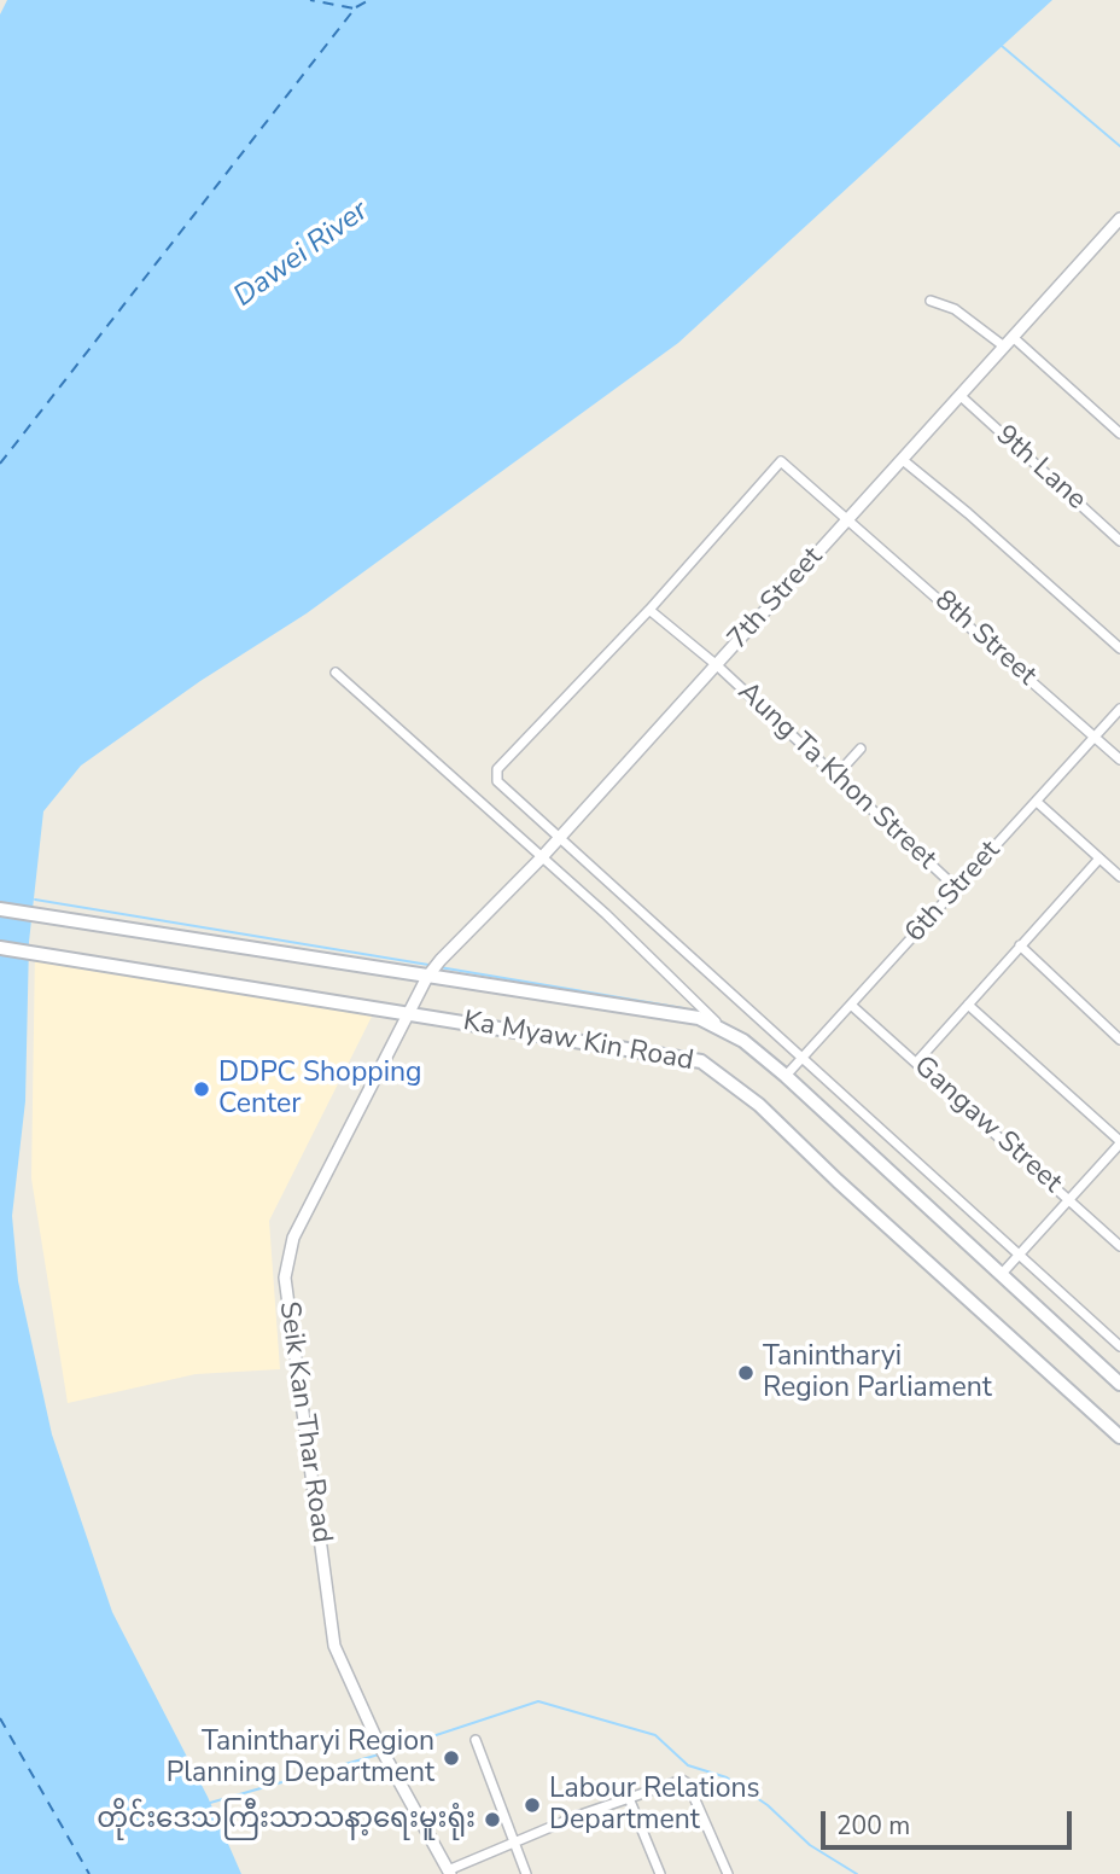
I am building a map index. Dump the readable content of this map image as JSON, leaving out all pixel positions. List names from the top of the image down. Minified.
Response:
{"streets":{"main road":["Ka Myaw Kin Road"],"street":["9th Lane","7th Street","8th Street","Aung Ta Khon Street","6th Street","Gangaw Street","Seik Kan Thar Road"]},"crossings":[["9th Lane","7th Street"],["7th Street","8th Street"],["7th Street","Aung Ta Khon Street"],["7th Street","Ka Myaw Kin Road"],["7th Street","Seik Kan Thar Road"],["8th Street","Aung Ta Khon Street"],["8th Street","6th Street"],["Aung Ta Khon Street","6th Street"],["6th Street","Ka Myaw Kin Road"],["6th Street","Gangaw Street"],["Ka Myaw Kin Road","Seik Kan Thar Road"]],"water":["Dawei River"],"places":["DDPC Shopping Center","Tanintharyi Region Parliament","Tanintharyi Region Planning Department","Labour Relations Department","တိုင်းဒေသကြီးသာသနာ့ရေးမူးရုံး"],"scale_bar":"200 m"}
